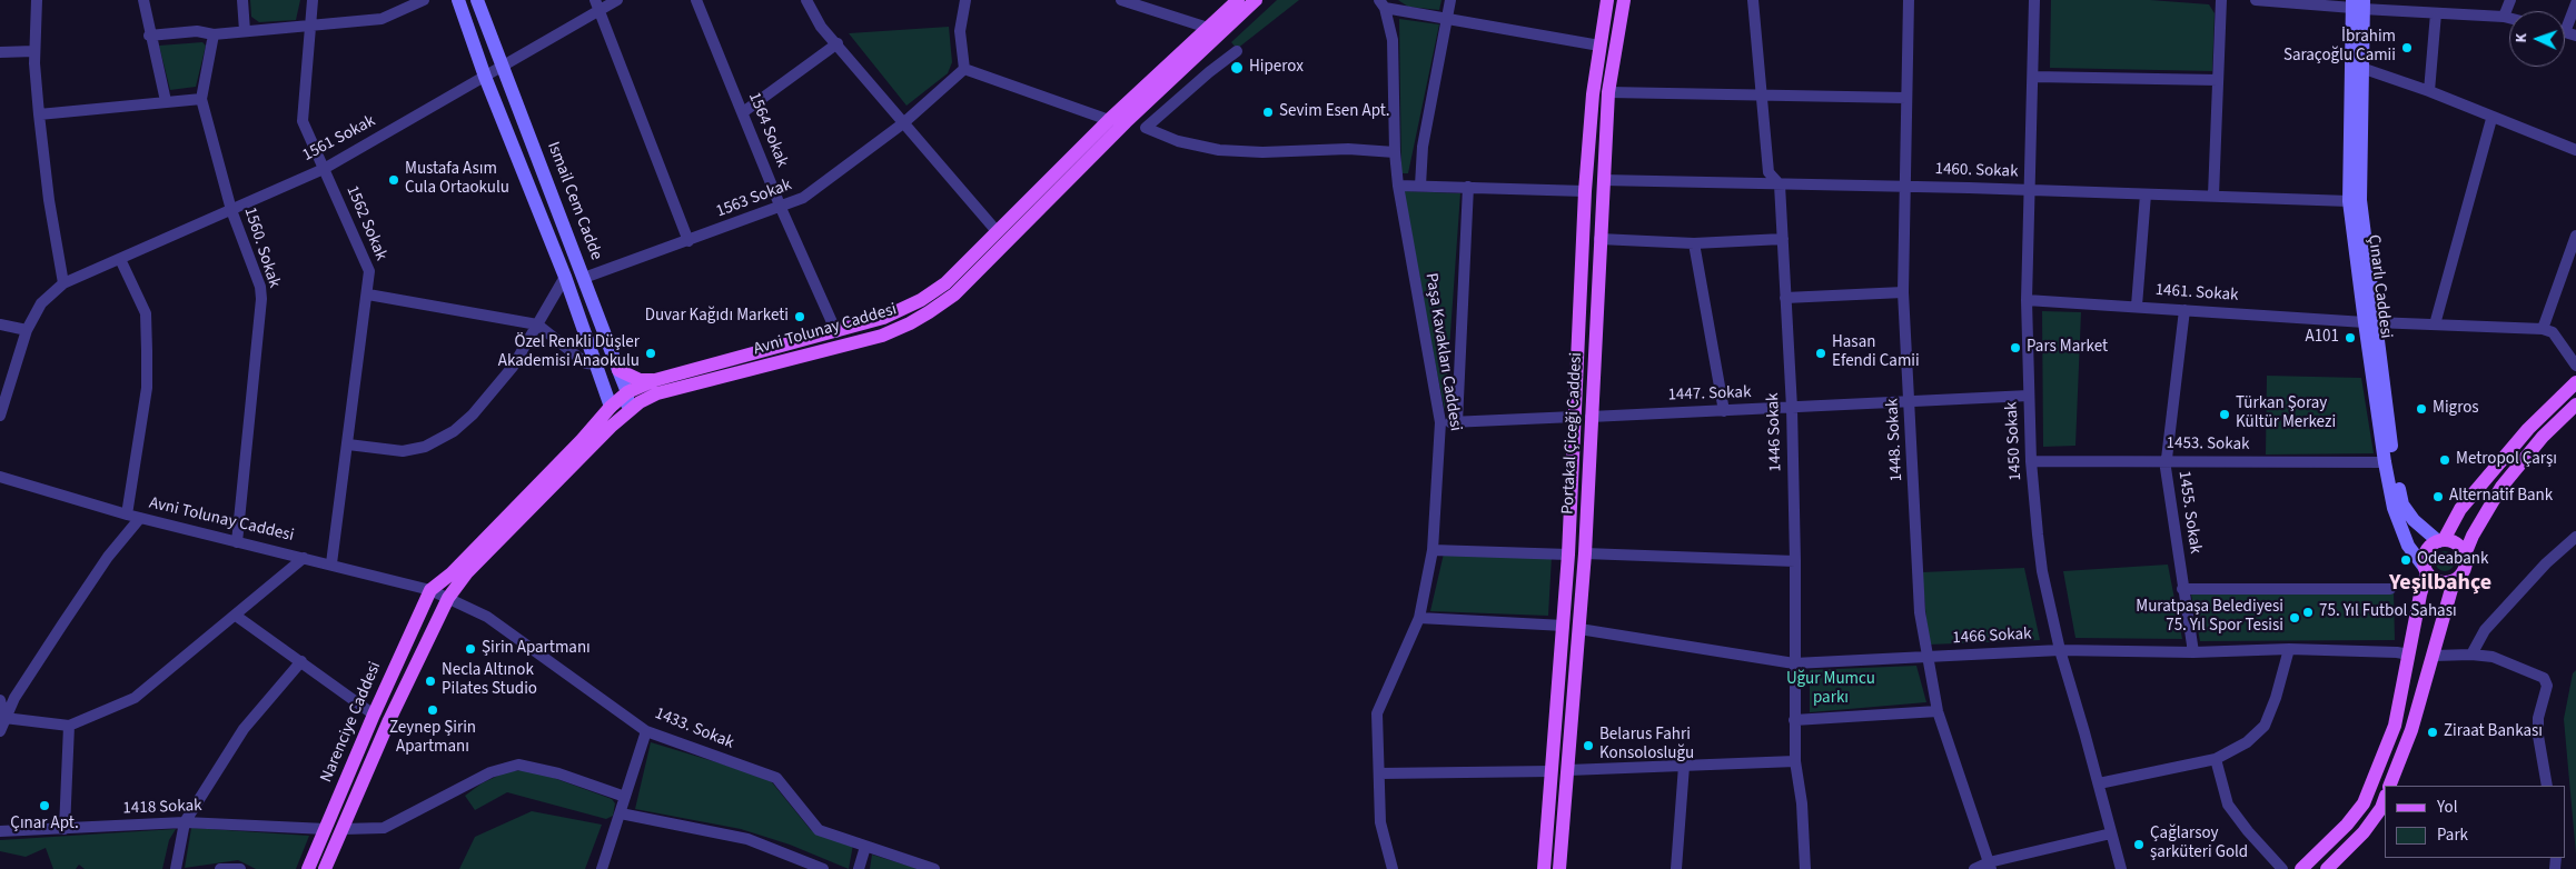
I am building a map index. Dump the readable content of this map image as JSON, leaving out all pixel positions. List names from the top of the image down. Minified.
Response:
{"streets":{"main road":["Ismail Cem Cadde","Çınarlı Caddesi","Avni Tolunay Caddesi","Portakal Çiceği Caddesi","Narenciye Caddesi"],"street":["1564 Sokak","1561 Sokak","1460. Sokak","1563 Sokak","1562 Sokak","1560. Sokak","1461. Sokak","Paşa Kavakları Caddesi","1447. Sokak","1446 Sokak","1448. Sokak","1450 Sokak","1453. Sokak","1455. Sokak","1466 Sokak","1433. Sokak","1418 Sokak"]},"crossings":[["1564 Sokak","1563 Sokak"],["1564 Sokak","Avni Tolunay Caddesi"],["1561 Sokak","Ismail Cem Cadde"],["1561 Sokak","1562 Sokak"],["1561 Sokak","1560. Sokak"],["1460. Sokak","Çınarlı Caddesi"],["1460. Sokak","1446 Sokak"],["1460. Sokak","Portakal Çiceği Caddesi"],["1460. Sokak","1448. Sokak"],["1460. Sokak","1450 Sokak"],["1563 Sokak","Ismail Cem Cadde"],["Ismail Cem Cadde","Avni Tolunay Caddesi"],["1562 Sokak","Avni Tolunay Caddesi"],["1560. Sokak","Avni Tolunay Caddesi"],["Çınarlı Caddesi","1461. Sokak"],["Çınarlı Caddesi","1453. Sokak"],["1461. Sokak","1450 Sokak"],["1461. Sokak","1455. Sokak"],["Avni Tolunay Caddesi","Narenciye Caddesi"],["Avni Tolunay Caddesi","1433. Sokak"],["1447. Sokak","1446 Sokak"],["1447. Sokak","Portakal Çiceği Caddesi"],["1447. Sokak","1448. Sokak"],["1447. Sokak","1450 Sokak"],["1446 Sokak","1466 Sokak"],["Portakal Çiceği Caddesi","1466 Sokak"],["1448. Sokak","1466 Sokak"],["1450 Sokak","1453. Sokak"],["1450 Sokak","1466 Sokak"],["1453. Sokak","1455. Sokak"],["1455. Sokak","1466 Sokak"],["Narenciye Caddesi","1433. Sokak"],["Narenciye Caddesi","1418 Sokak"]],"districts":["Yeşilbahçe"],"parks":["Uğur Mumcu parkı"],"places":["İbrahim Saraçoğlu Camii","Hiperox","Sevim Esen Apt.","Mustafa Asım Cula Ortaokulu","Duvar Kağıdı Marketi","A101","Pars Market","Özel Renkli Düşler Akademisi Anaokulu","Hasan Efendi Camii","Migros","Türkan Şoray Kültür Merkezi","Metropol Çarşı","Alternatif Bank","Odeabank","75. Yıl Futbol Sahası","Muratpaşa Belediyesi 75. Yıl Spor Tesisi","Şirin Apartmanı","Necla Altınok Pilates Studio","Zeynep Şirin Apartmanı","Ziraat Bankası","Belarus Fahri Konsolosluğu","Çınar Apt.","Çağlarsoy şarküteri Gold"],"legend":["Yol","Park"],"north":"left"}
